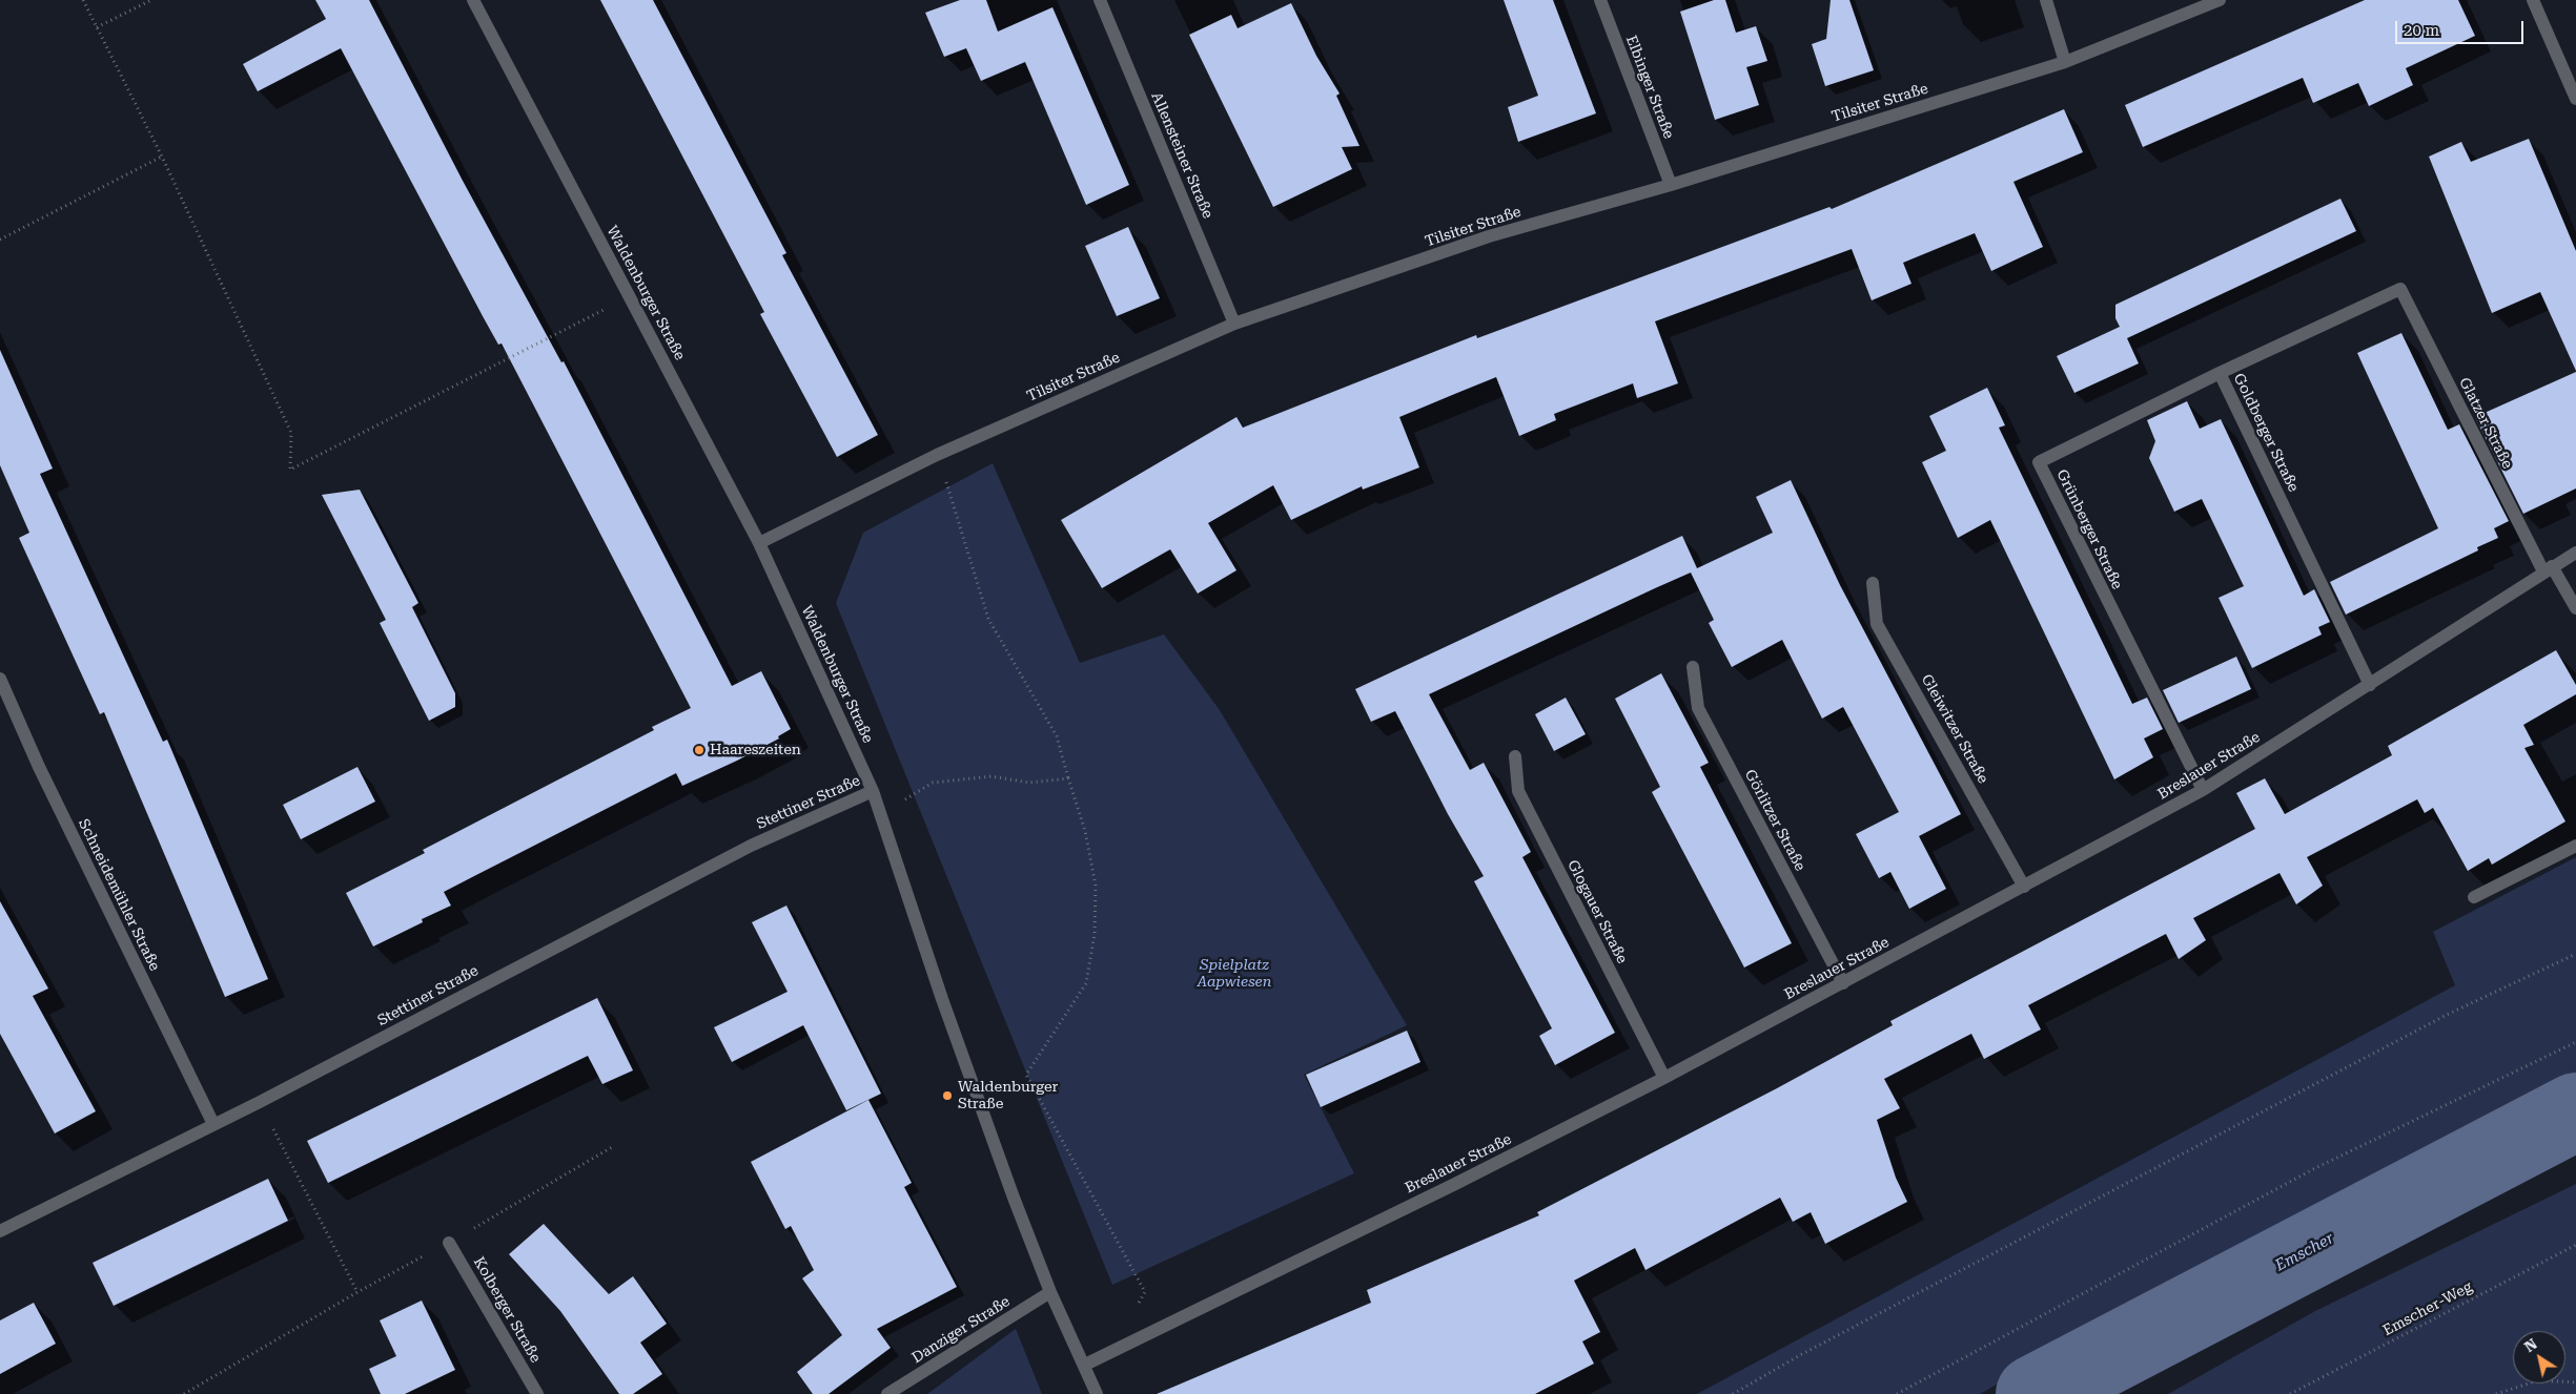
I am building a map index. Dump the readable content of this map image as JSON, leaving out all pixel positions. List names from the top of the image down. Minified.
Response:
{"streets":{"street":["Elbinger Straße","Tilsiter Straße","Allensteiner Straße","Waldenburger Straße","Glatzer Straße","Goldberger Straße","Grünberger Straße","Gleiwitzer Straße","Breslauer Straße","Stettiner Straße","Görlitzer Straße","Schneidemühler Straße","Glogauer Straße","Kolberger Straße","Danziger Straße"],"path":["Emscher-Weg"]},"crossings":[["Elbinger Straße","Tilsiter Straße"],["Tilsiter Straße","Allensteiner Straße"],["Tilsiter Straße","Waldenburger Straße"],["Waldenburger Straße","Breslauer Straße"],["Waldenburger Straße","Stettiner Straße"],["Waldenburger Straße","Danziger Straße"],["Glatzer Straße","Goldberger Straße"],["Glatzer Straße","Breslauer Straße"],["Goldberger Straße","Grünberger Straße"],["Goldberger Straße","Breslauer Straße"],["Grünberger Straße","Breslauer Straße"],["Gleiwitzer Straße","Breslauer Straße"],["Breslauer Straße","Görlitzer Straße"],["Breslauer Straße","Glogauer Straße"],["Stettiner Straße","Schneidemühler Straße"]],"water":["Emscher"],"parks":["Spielplatz Aapwiesen"],"places":["Haareszeiten","Waldenburger Straße"],"scale_bar":"20 m","north":"top left"}
